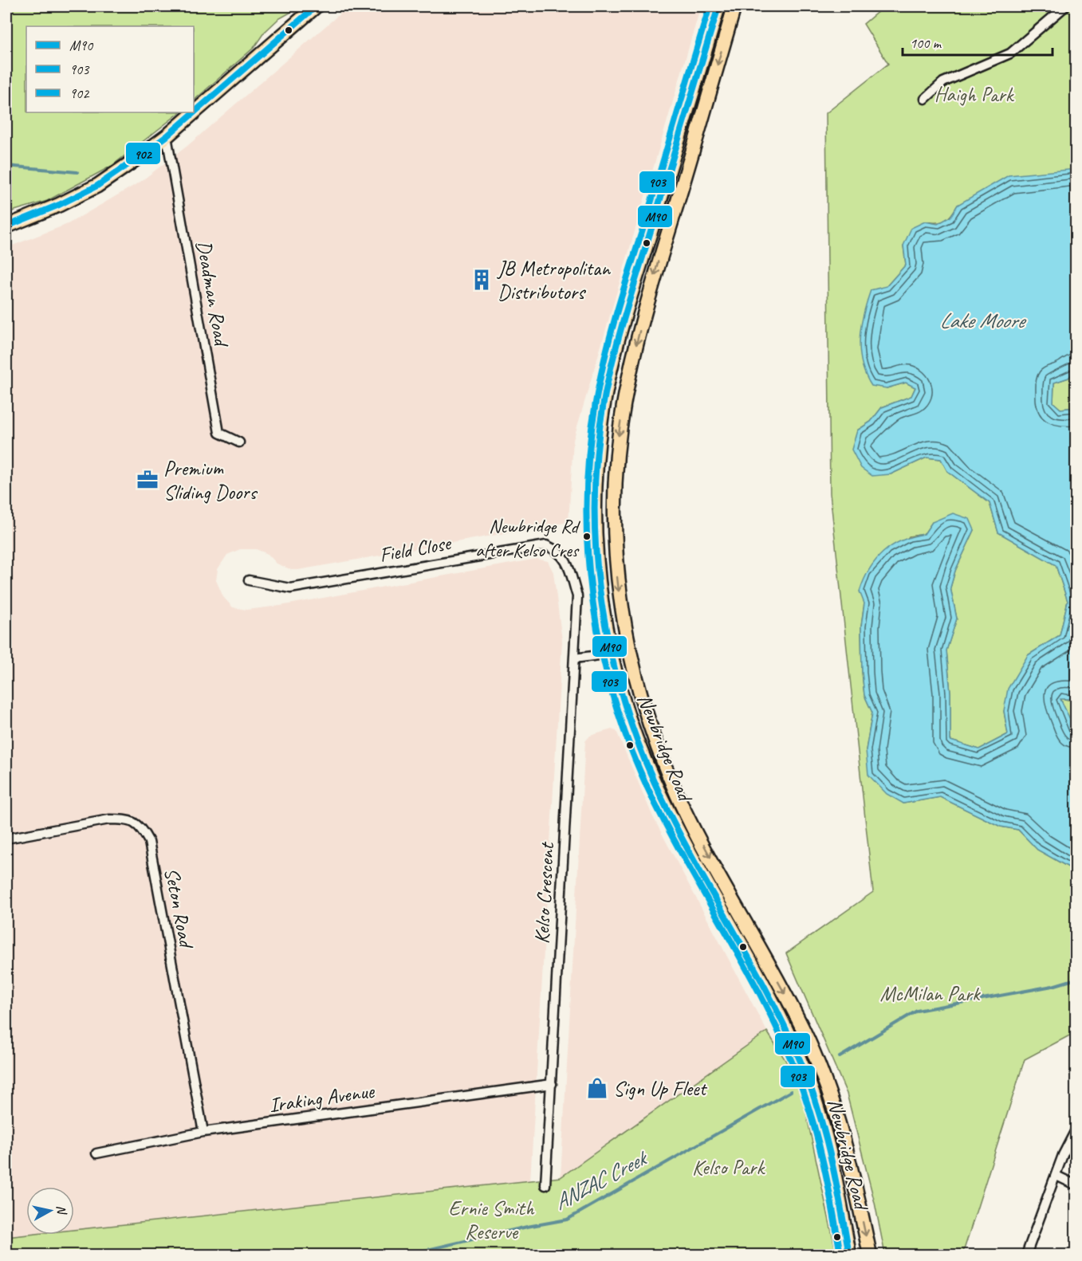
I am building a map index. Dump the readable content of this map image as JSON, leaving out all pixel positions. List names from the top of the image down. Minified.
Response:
{"streets":{"main road":["Newbridge Road"],"street":["Deadman Road","Field Close","Kelso Crescent","Seton Road","Iraking Avenue"]},"crossings":[["Field Close","Kelso Crescent"],["Kelso Crescent","Iraking Avenue"],["Seton Road","Iraking Avenue"]],"water":["Lake Moore","ANZAC Creek"],"parks":["Haigh Park","McMilan Park","Kelso Park","Ernie Smith Reserve"],"places":{"building":["JB Metropolitan Distributors"],"office":["Premium Sliding Doors"],"other":["Newbridge Rd after Kelso Cres"],"shop":["Sign Up Fleet"]},"lines":["transit line M90","transit line 903","transit line 902"],"legend":["M90","903","902"],"scale_bar":"100 m","north":"right"}
